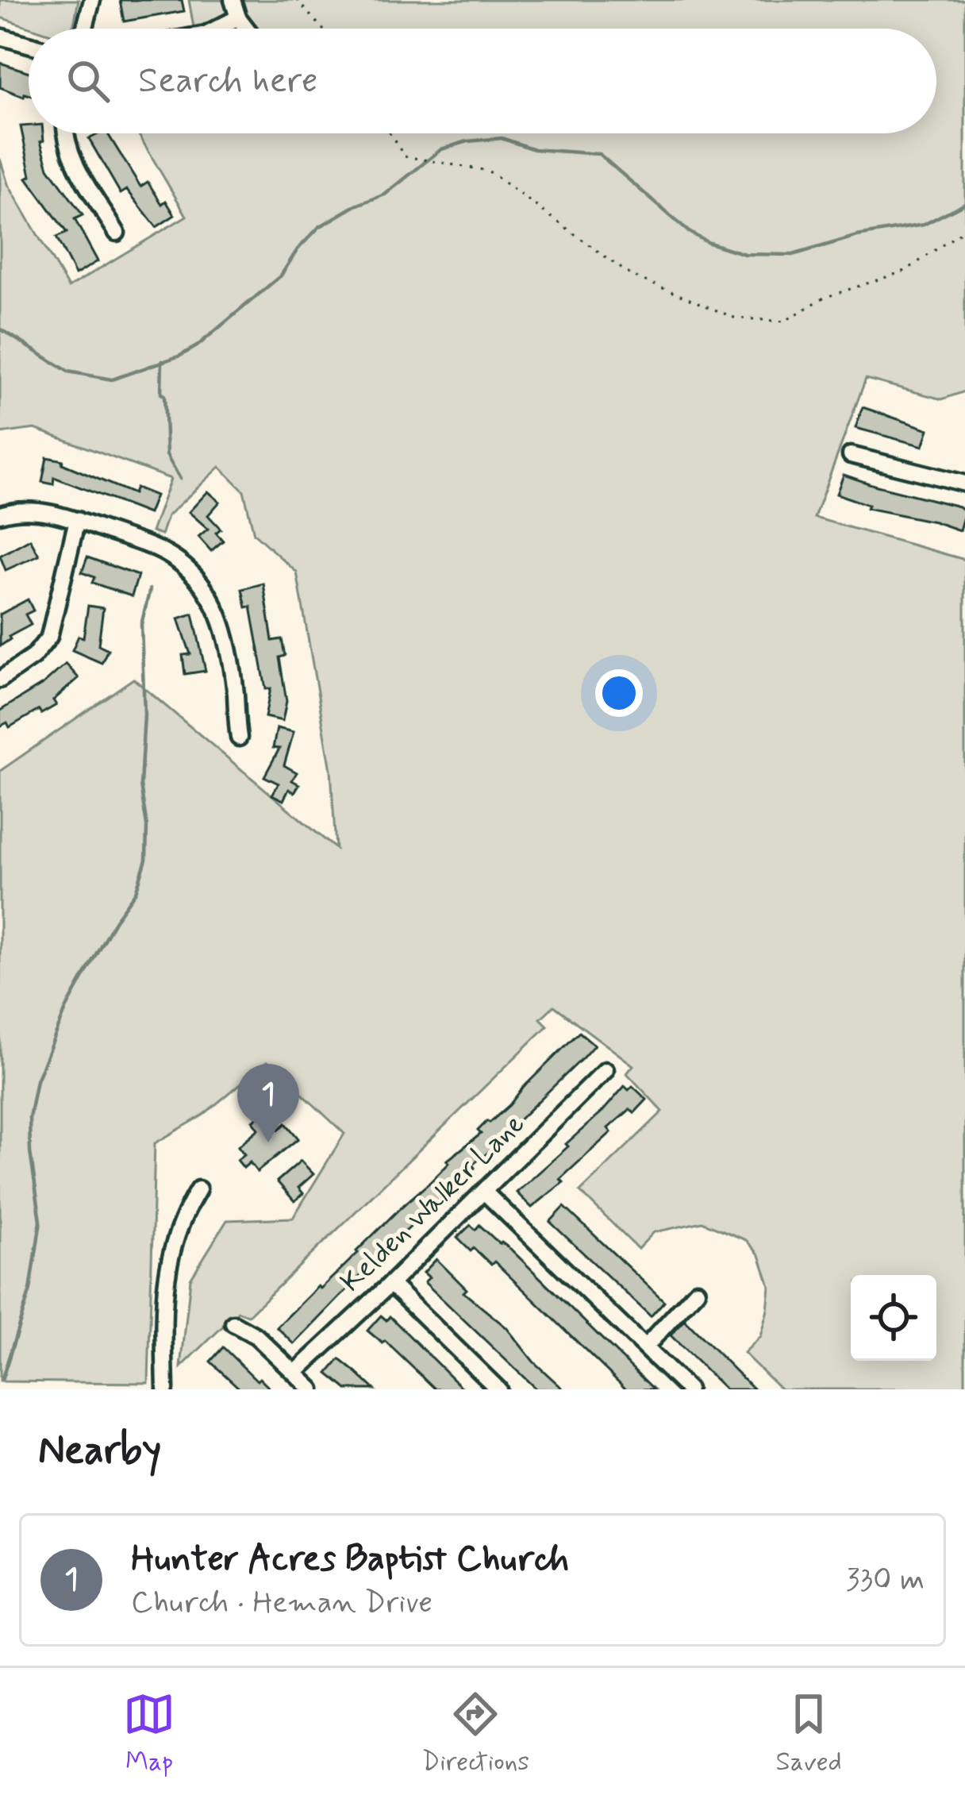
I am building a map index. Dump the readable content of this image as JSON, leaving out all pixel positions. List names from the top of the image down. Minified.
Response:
{"streets":{"street":["Kelden Walker Lane"]},"page":{"search":"Search here","pins":"1","heading":"Nearby","list":[{"mark":"1","name":"Hunter Acres Baptist Church","note":"Church · Heman Drive","value":"330 m"}],"nav":["Map","Directions","Saved"]}}
